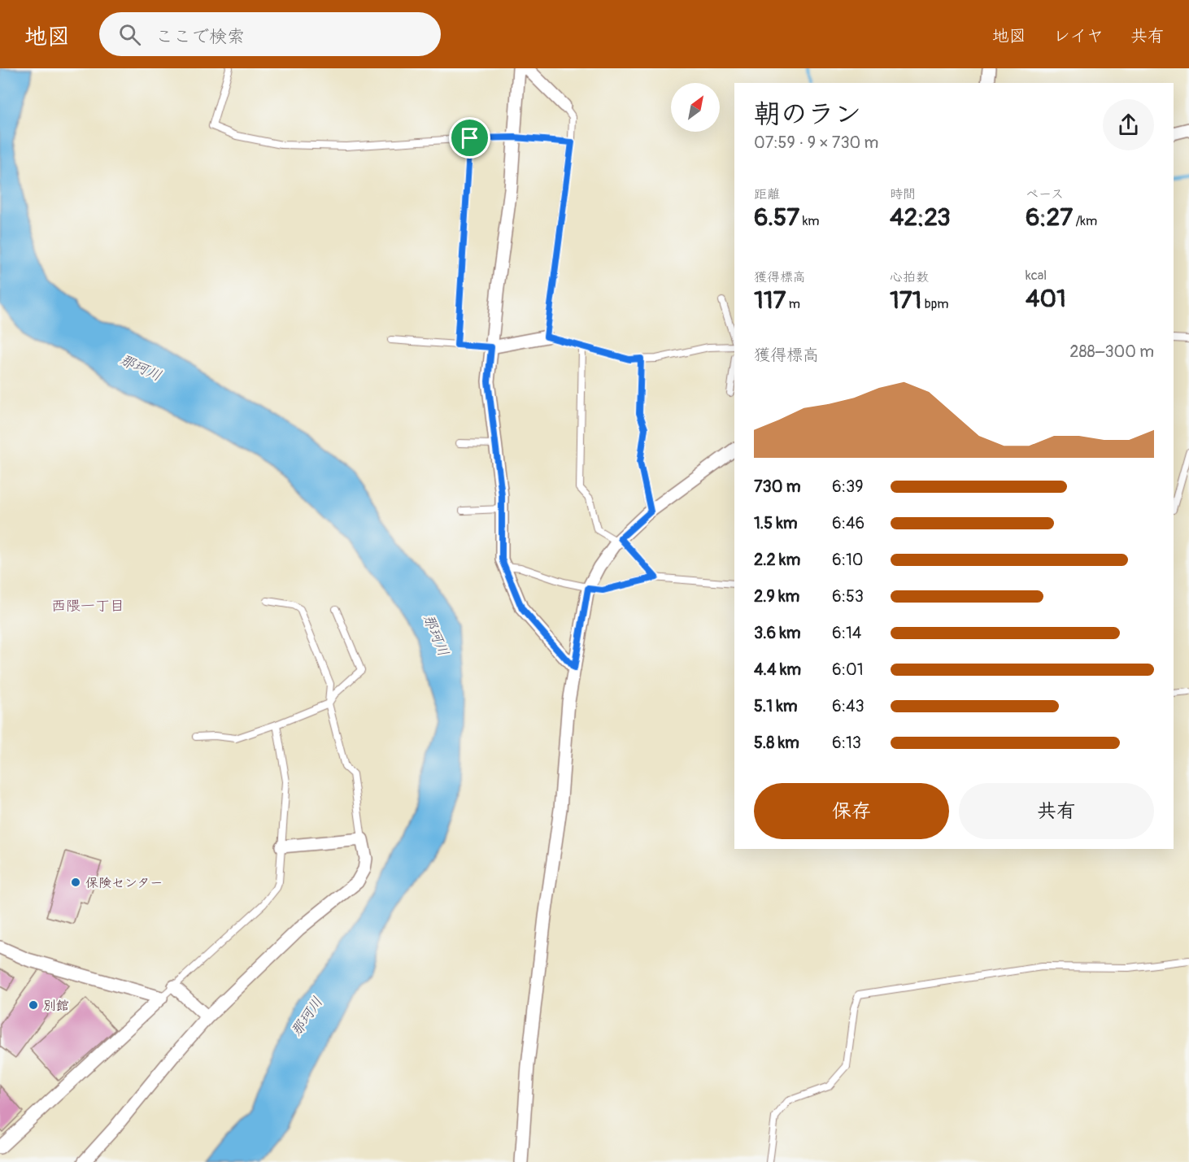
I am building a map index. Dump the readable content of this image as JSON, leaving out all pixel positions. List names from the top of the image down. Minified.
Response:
{"districts":["西隈一丁目"],"water":["那珂川"],"places":["保険センター","別館"],"north":"top right","page":{"header":"地図","search":"ここで検索","nav":["地図","レイヤ","共有"],"heading":["朝のラン","07:59 · 9 × 730 m"],"stats":[["距離","6.57 km"],["時間","42:23"],["ペース","6:27 /km"],["獲得標高","117 m"],["心拍数","171 bpm"],["kcal","401"]],"chart":["獲得標高","288–300 m"],"list":[{"name":"730 m","note":"6:39"},{"name":"1.5 km","note":"6:46"},{"name":"2.2 km","note":"6:10"},{"name":"2.9 km","note":"6:53"},{"name":"3.6 km","note":"6:14"},{"name":"4.4 km","note":"6:01"},{"name":"5.1 km","note":"6:43"},{"name":"5.8 km","note":"6:13"}],"buttons":["保存","共有"]}}
